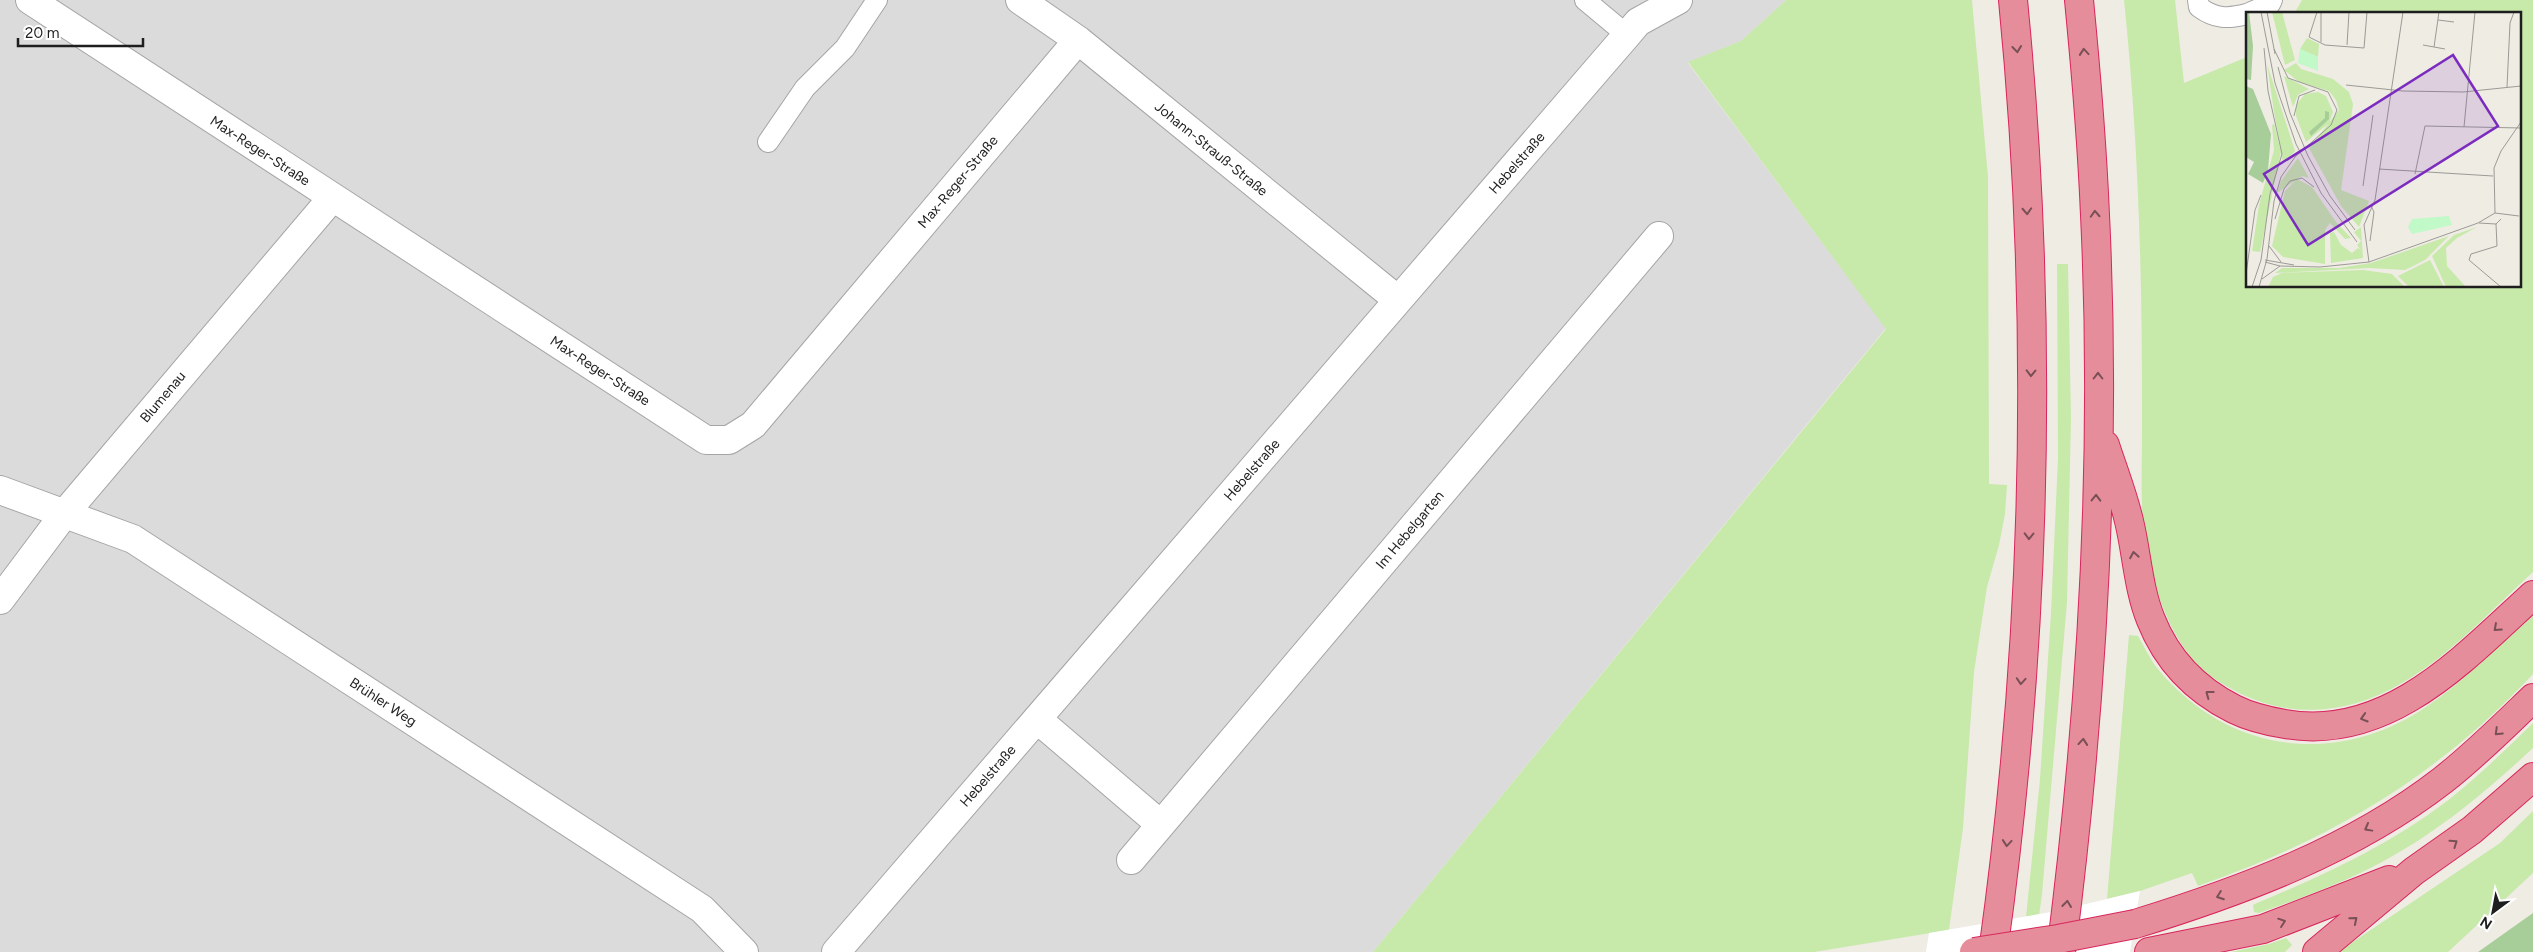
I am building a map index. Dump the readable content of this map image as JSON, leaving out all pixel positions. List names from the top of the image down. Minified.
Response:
{"streets":{"street":["Johann-Strauß-Straße","Max-Reger-Straße","Hebelstraße","Blumenau","Im Hebelgarten","Brühler Weg"]},"crossings":[["Johann-Strauß-Straße","Max-Reger-Straße"],["Johann-Strauß-Straße","Hebelstraße"],["Max-Reger-Straße","Blumenau"],["Blumenau","Brühler Weg"]],"scale_bar":"20 m","north":"bottom left"}
